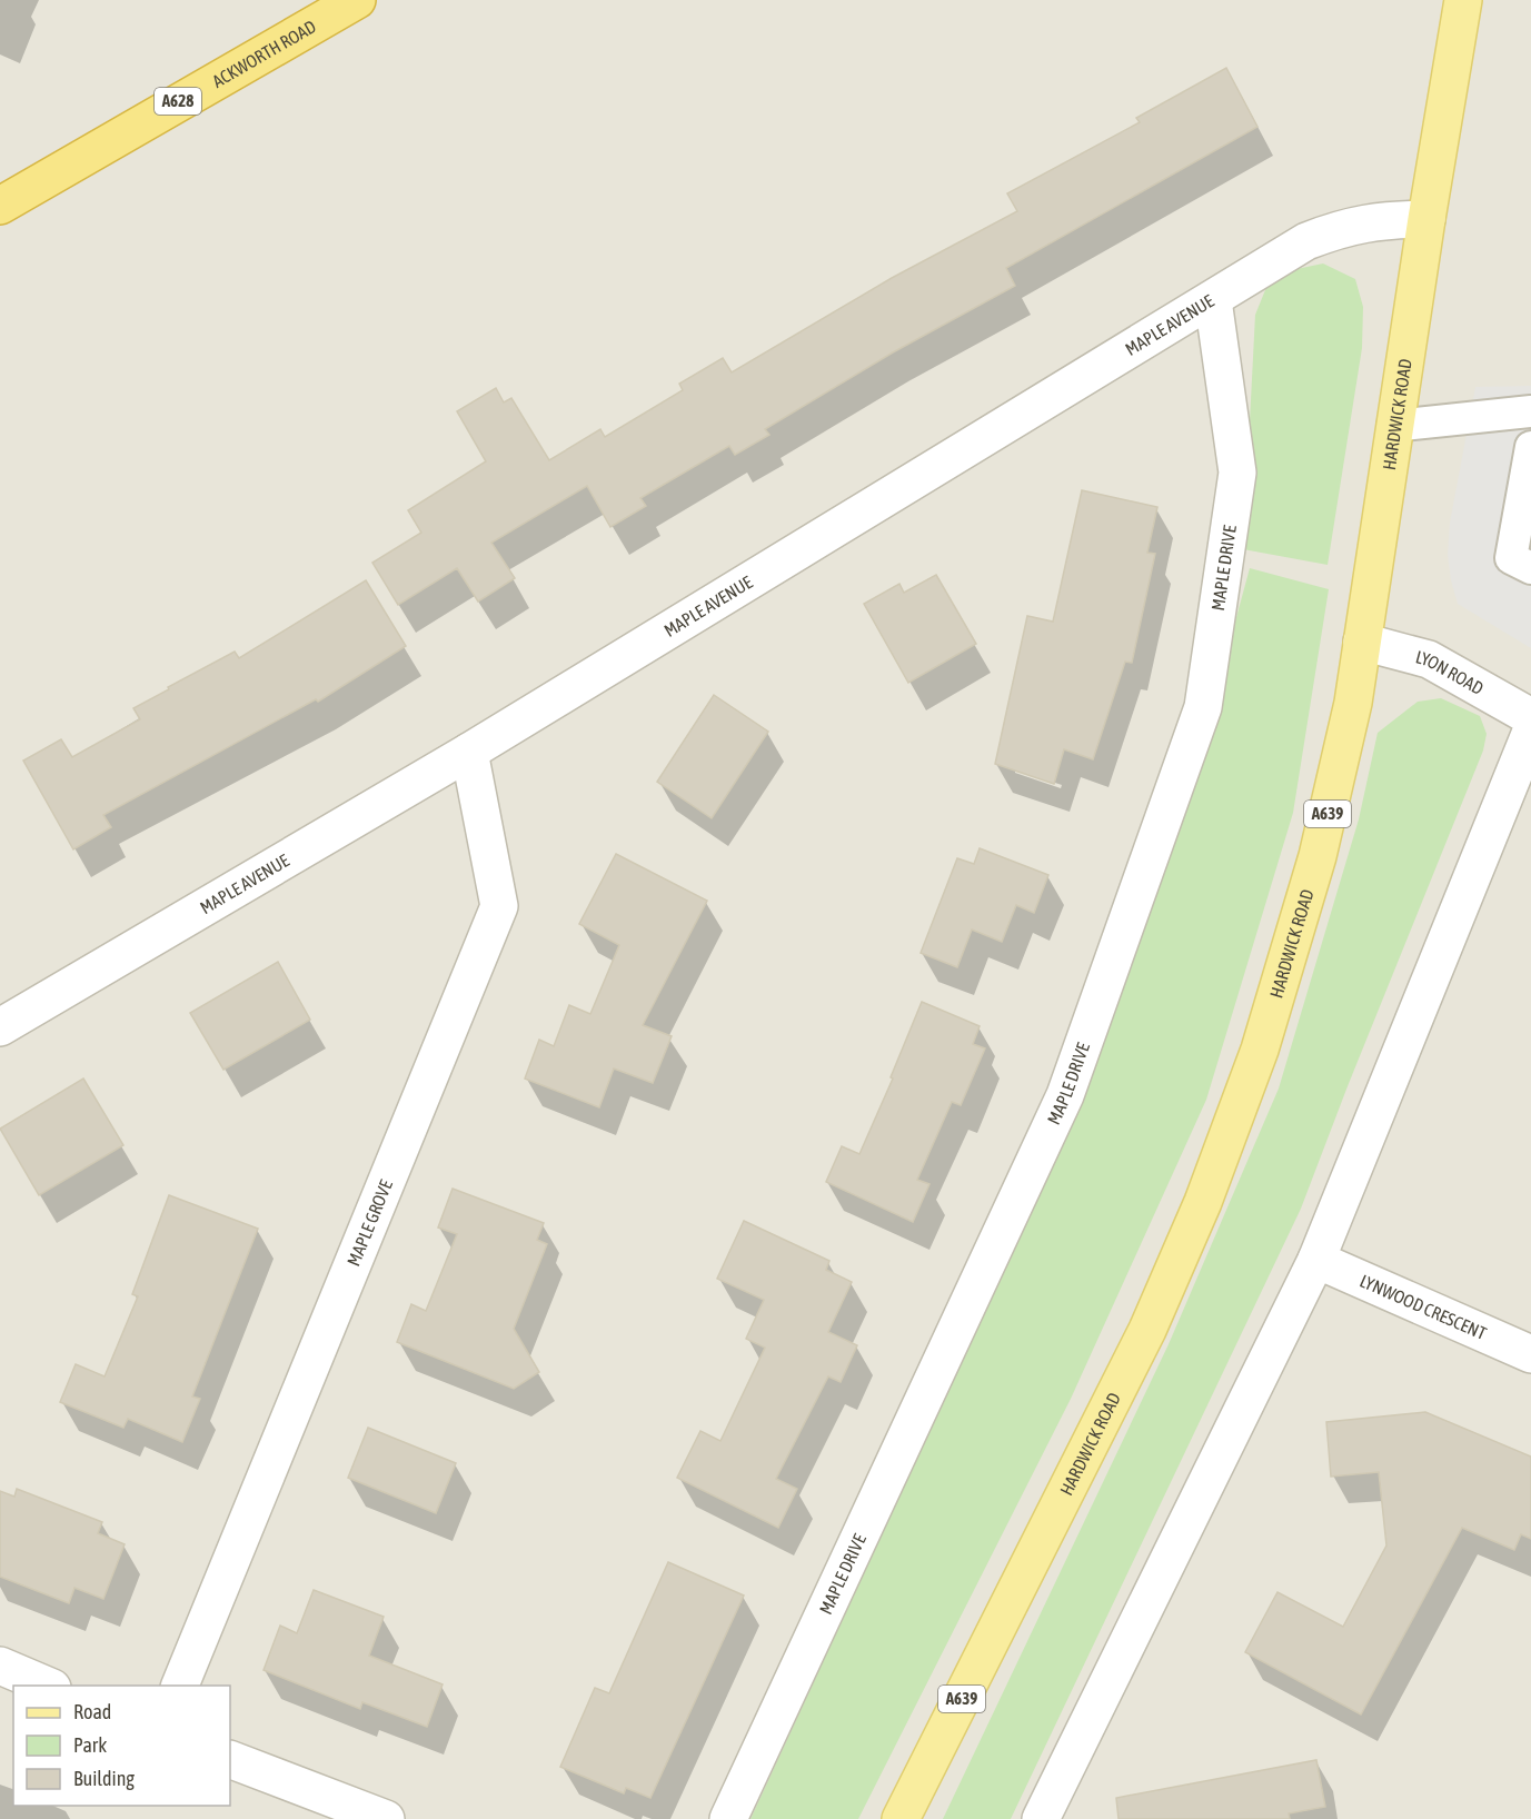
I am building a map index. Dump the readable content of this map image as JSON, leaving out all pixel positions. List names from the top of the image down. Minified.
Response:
{"streets":{"highway":["ACKWORTH ROAD","A628"],"main road":["HARDWICK ROAD","A639"],"street":["MAPLE AVENUE","MAPLE DRIVE","LYON ROAD","MAPLE GROVE","LYNWOOD CRESCENT"]},"crossings":[["MAPLE AVENUE","HARDWICK ROAD"],["MAPLE AVENUE","MAPLE DRIVE"],["MAPLE AVENUE","MAPLE GROVE"],["HARDWICK ROAD","LYON ROAD"]],"legend":["Road","Park","Building"]}
